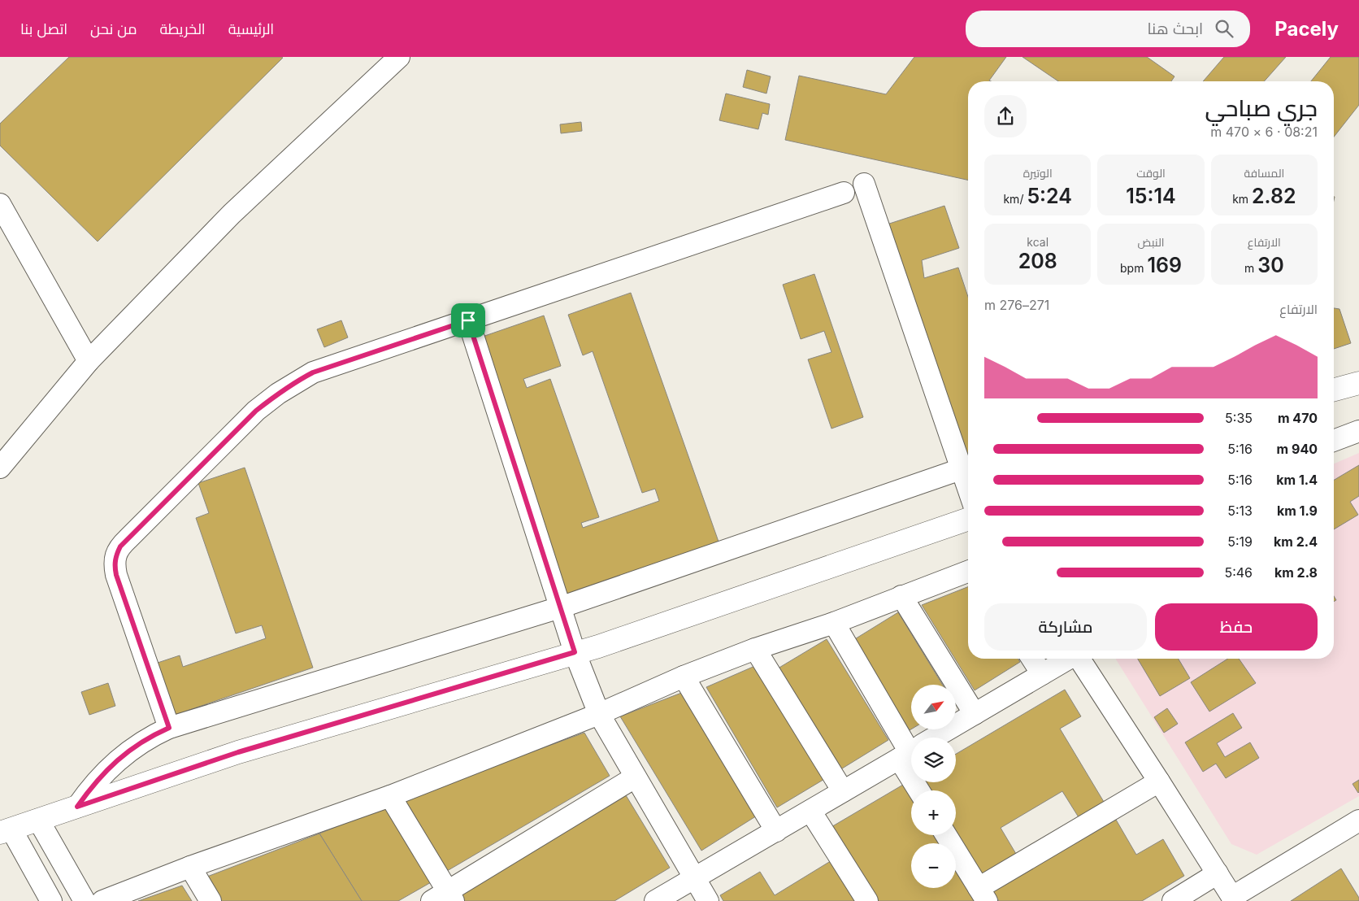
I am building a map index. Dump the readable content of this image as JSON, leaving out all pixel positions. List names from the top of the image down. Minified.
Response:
{"north":"top right","page":{"header":"Pacely","search":"ابحث هنا","nav":["الرئيسية","الخريطة","من نحن","اتصل بنا"],"heading":["جري صباحي","08:21 · 6 × 470 m"],"stats":[["المسافة","2.82 km"],["الوقت","15:14"],["الوتيرة","5:24 /km"],["الارتفاع","30 m"],["النبض","169 bpm"],["kcal","208"]],"chart":["الارتفاع","271–276 m"],"list":[{"name":"470 m","note":"5:35"},{"name":"940 m","note":"5:16"},{"name":"1.4 km","note":"5:16"},{"name":"1.9 km","note":"5:13"},{"name":"2.4 km","note":"5:19"},{"name":"2.8 km","note":"5:46"}],"buttons":["حفظ","مشاركة"],"map_buttons":["+","−"]}}
